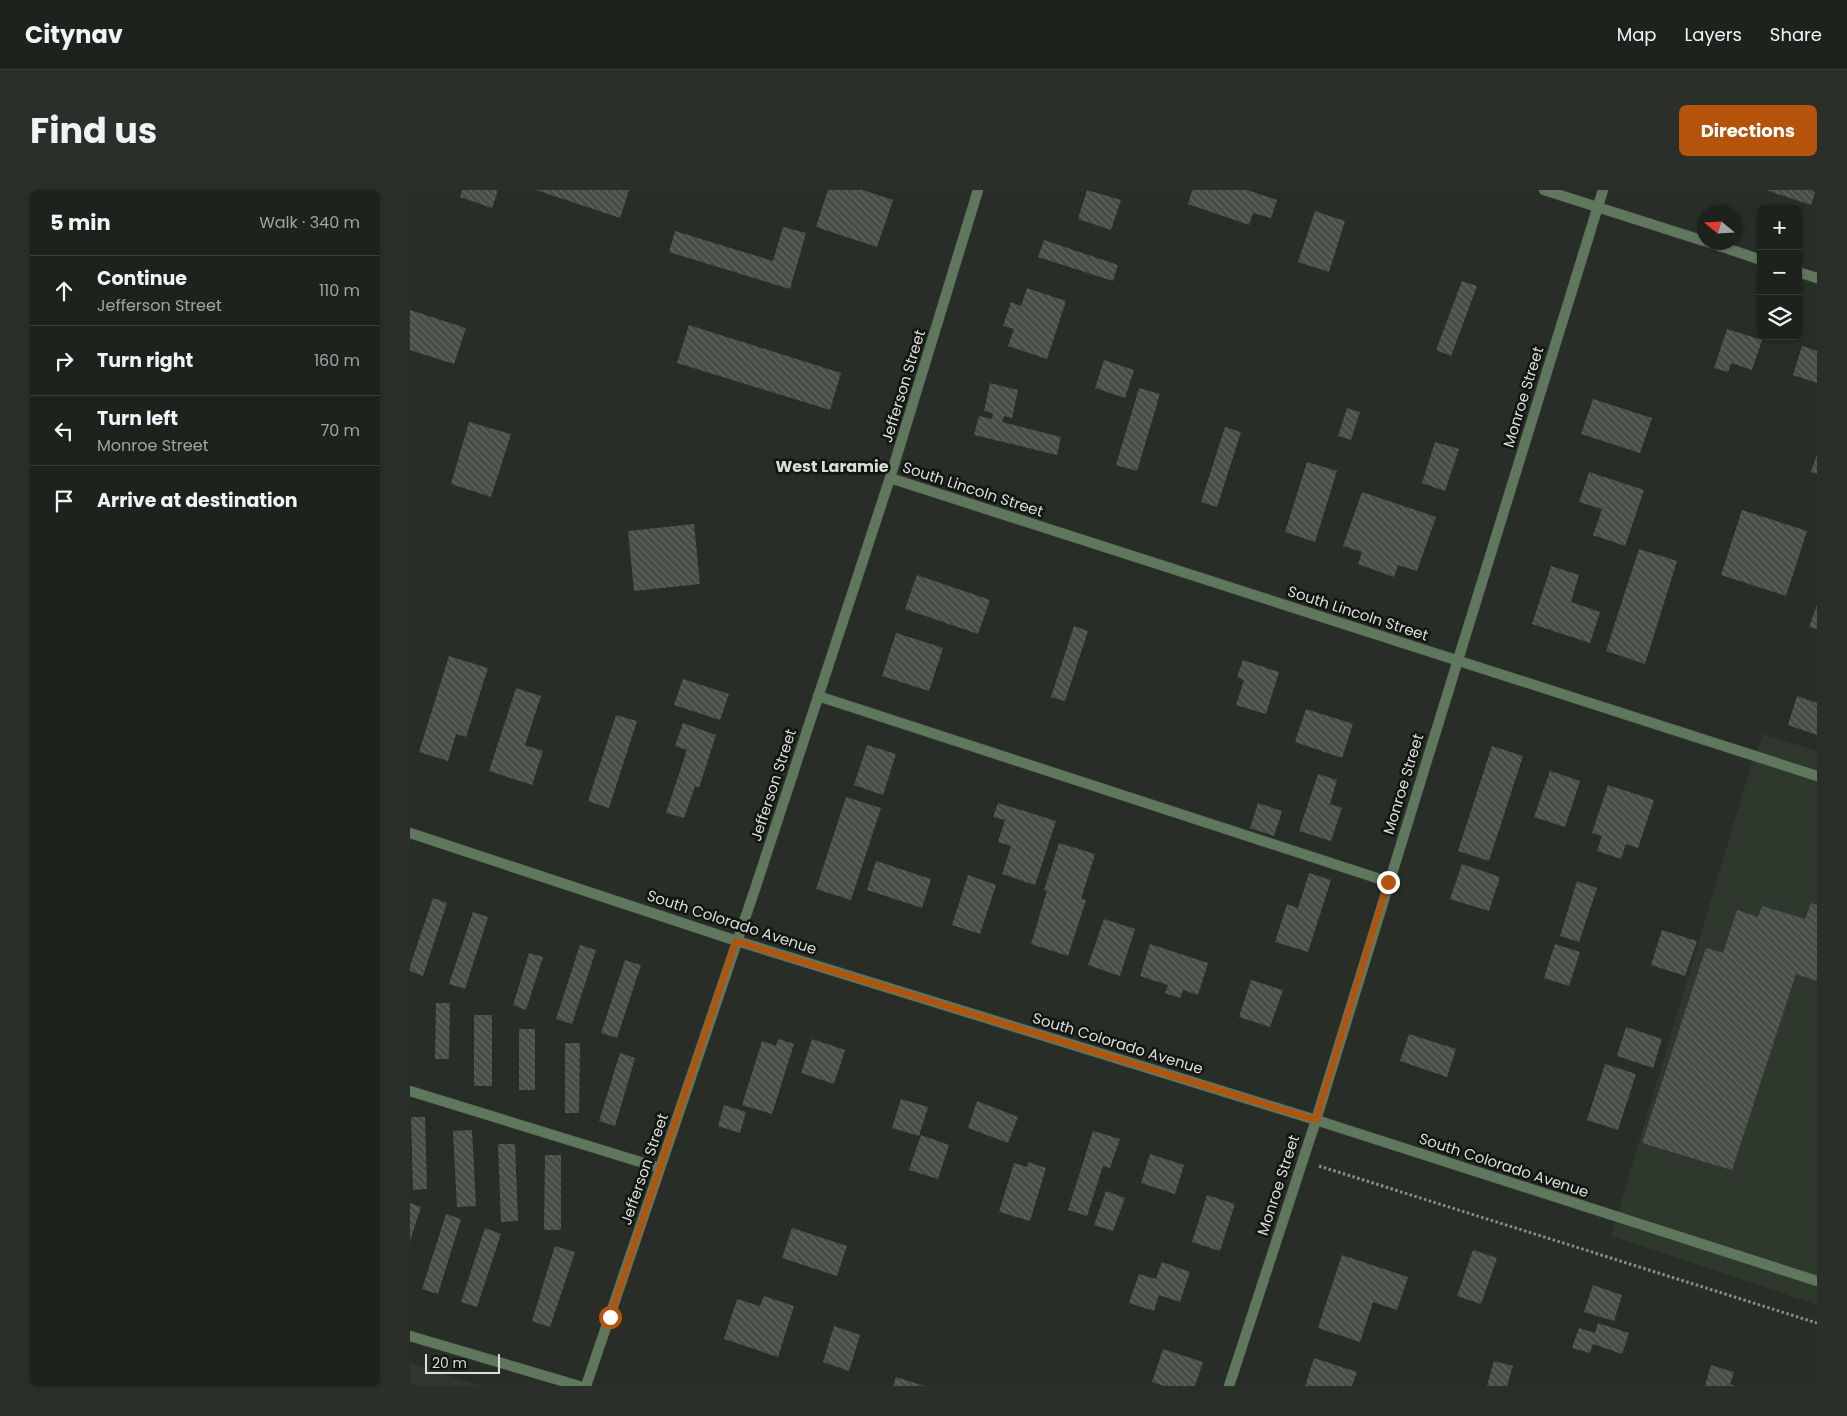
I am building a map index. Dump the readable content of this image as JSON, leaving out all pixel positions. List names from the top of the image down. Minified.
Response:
{"streets":{"street":["Jefferson Street","Monroe Street","South Lincoln Street","South Colorado Avenue"]},"crossings":[["Jefferson Street","South Lincoln Street"],["Jefferson Street","South Colorado Avenue"],["Monroe Street","South Lincoln Street"],["Monroe Street","South Colorado Avenue"]],"districts":["West Laramie"],"scale_bar":"20 m","north":"left","page":{"header":"Citynav","nav":["Map","Layers","Share"],"title":"Find us","buttons":"Directions","heading":["5 min","Walk · 340 m"],"map_buttons":["+","−"],"list":[["Continue","Jefferson Street","110 m"],["Turn right","160 m"],["Turn left","Monroe Street","70 m"],"Arrive at destination"],"scale":"20 m"}}
